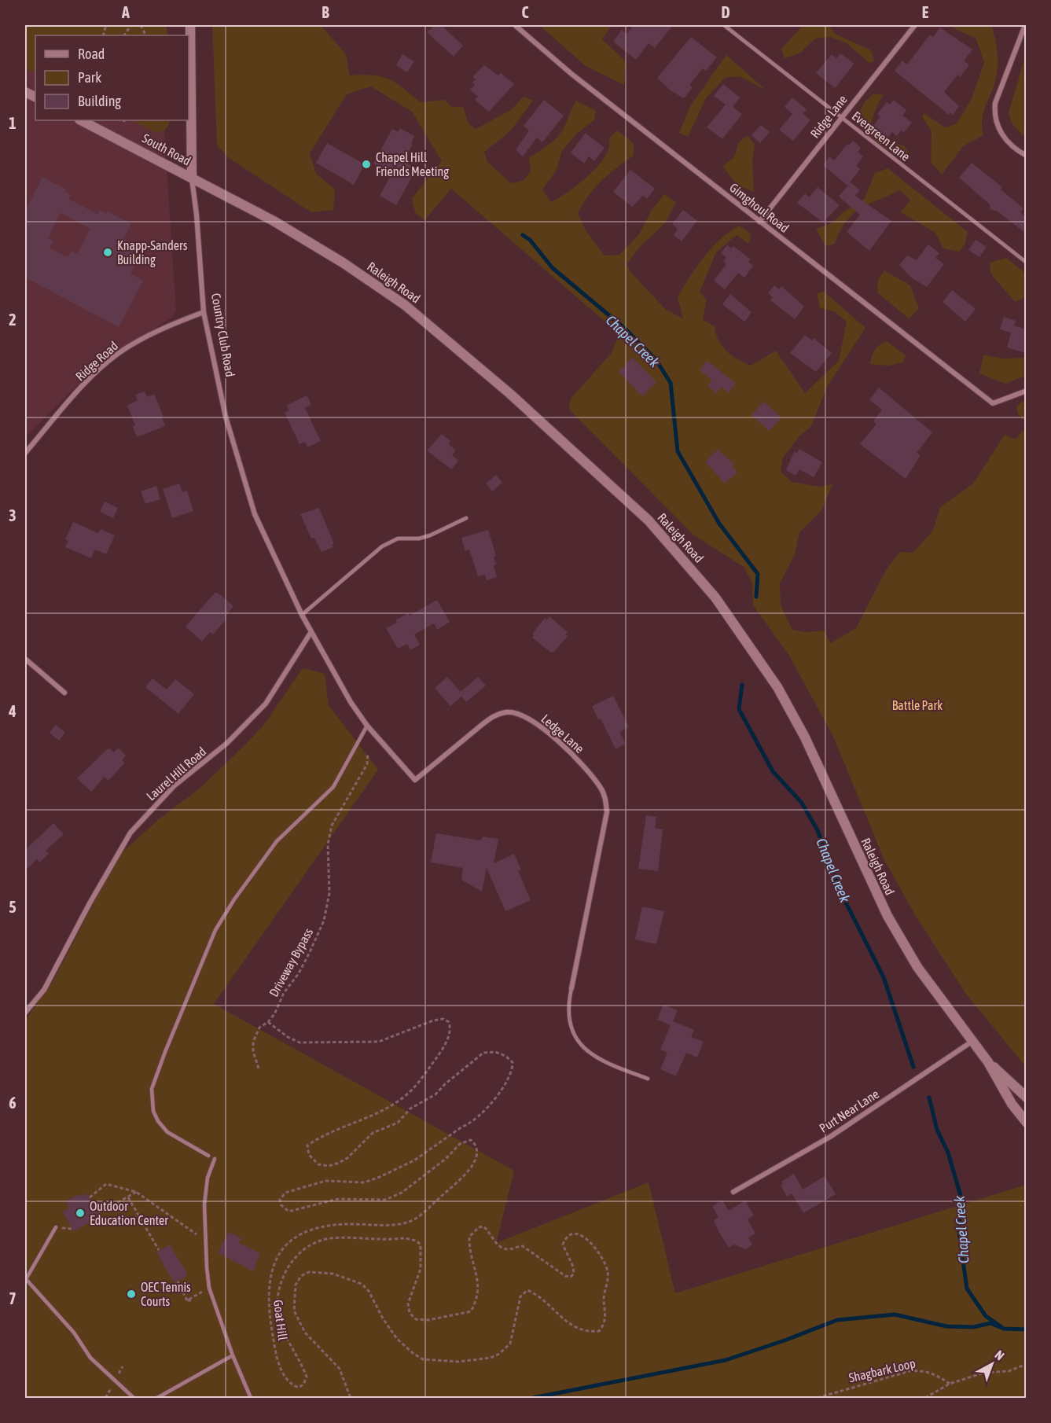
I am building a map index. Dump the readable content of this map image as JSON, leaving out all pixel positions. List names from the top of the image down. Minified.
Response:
{"streets":{"main road":["South Road","Raleigh Road","Country Club Road"],"street":["Ridge Lane","Gimghoul Road","Ridge Road","Ledge Lane","Laurel Hill Road","Purt Near Lane"],"lane":["Evergreen Lane"],"path":["Driveway Bypass","Goat Hill","Shagbark Loop"]},"crossings":[["Ridge Lane","Evergreen Lane"],["Ridge Lane","Gimghoul Road"],["South Road","Raleigh Road"],["South Road","Country Club Road"],["Raleigh Road","Country Club Road"],["Raleigh Road","Purt Near Lane"],["Country Club Road","Ridge Road"],["Country Club Road","Ledge Lane"],["Country Club Road","Laurel Hill Road"],["Ledge Lane","Laurel Hill Road"],["Driveway Bypass","Goat Hill"]],"water":["Chapel Creek"],"parks":["Battle Park"],"places":["Chapel Hill Friends Meeting","Knapp-Sanders Building","Outdoor Education Center","OEC Tennis Courts"],"legend":["Road","Park","Building"],"north":"top right","grid":{"columns":["A","B","C","D","E"],"rows":["1","2","3","4","5","6","7"]}}
